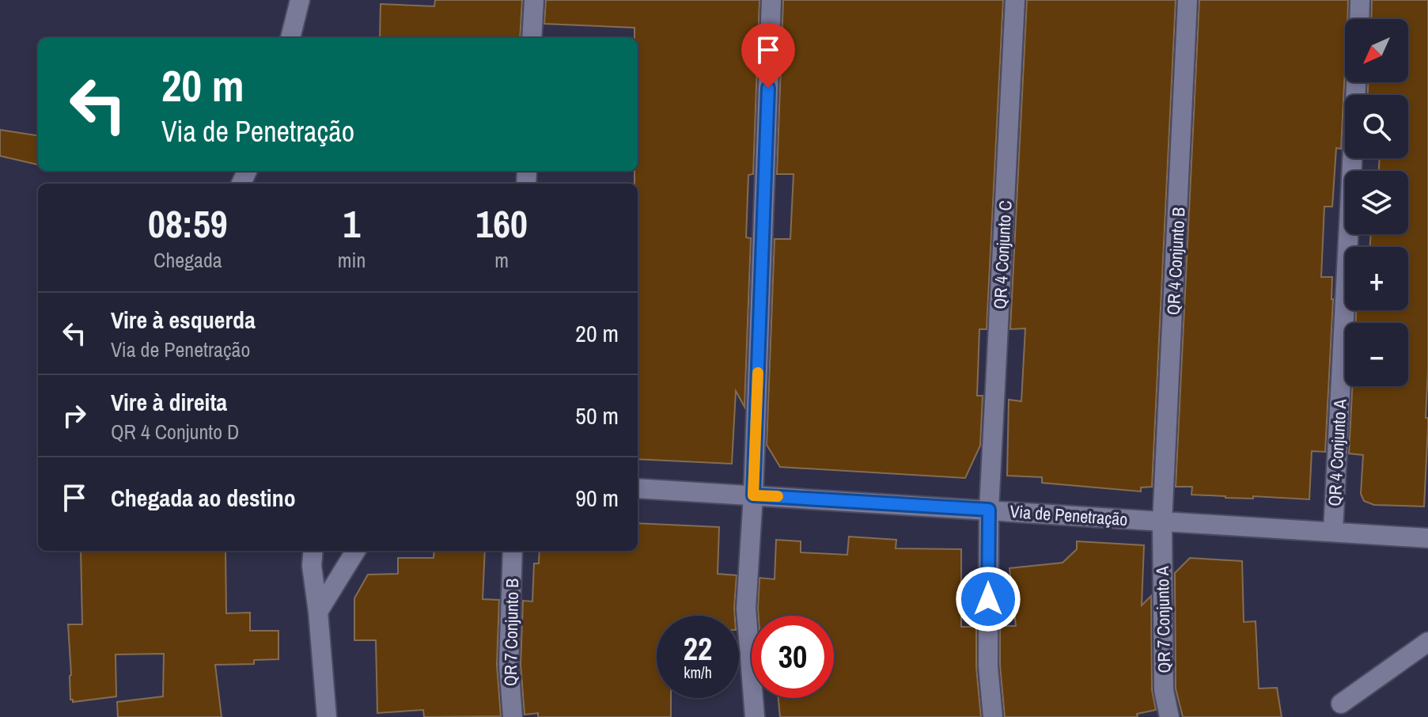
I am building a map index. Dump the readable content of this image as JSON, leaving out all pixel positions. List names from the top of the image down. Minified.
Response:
{"streets":{"street":["QR 4 Conjunto C","QR 4 Conjunto B","QR 4 Conjunto A","Via de Penetração","QR 7 Conjunto A","QR 7 Conjunto B"]},"crossings":[["QR 4 Conjunto C","Via de Penetração"],["QR 4 Conjunto B","Via de Penetração"],["QR 4 Conjunto B","QR 7 Conjunto A"],["QR 4 Conjunto A","Via de Penetração"],["Via de Penetração","QR 7 Conjunto A"]],"north":"bottom left","page":{"map_buttons":["+","−"],"turn":["20 m","Via de Penetração"],"eta":["08:59","Chegada","1","min","160","m"],"list":[{"name":"Vire à esquerda","note":"Via de Penetração","value":"20 m"},{"name":"Vire à direita","note":"QR 4 Conjunto D","value":"50 m"},{"name":"Chegada ao destino","value":"90 m"}],"speed":"22 km/h","limit":"30"}}
